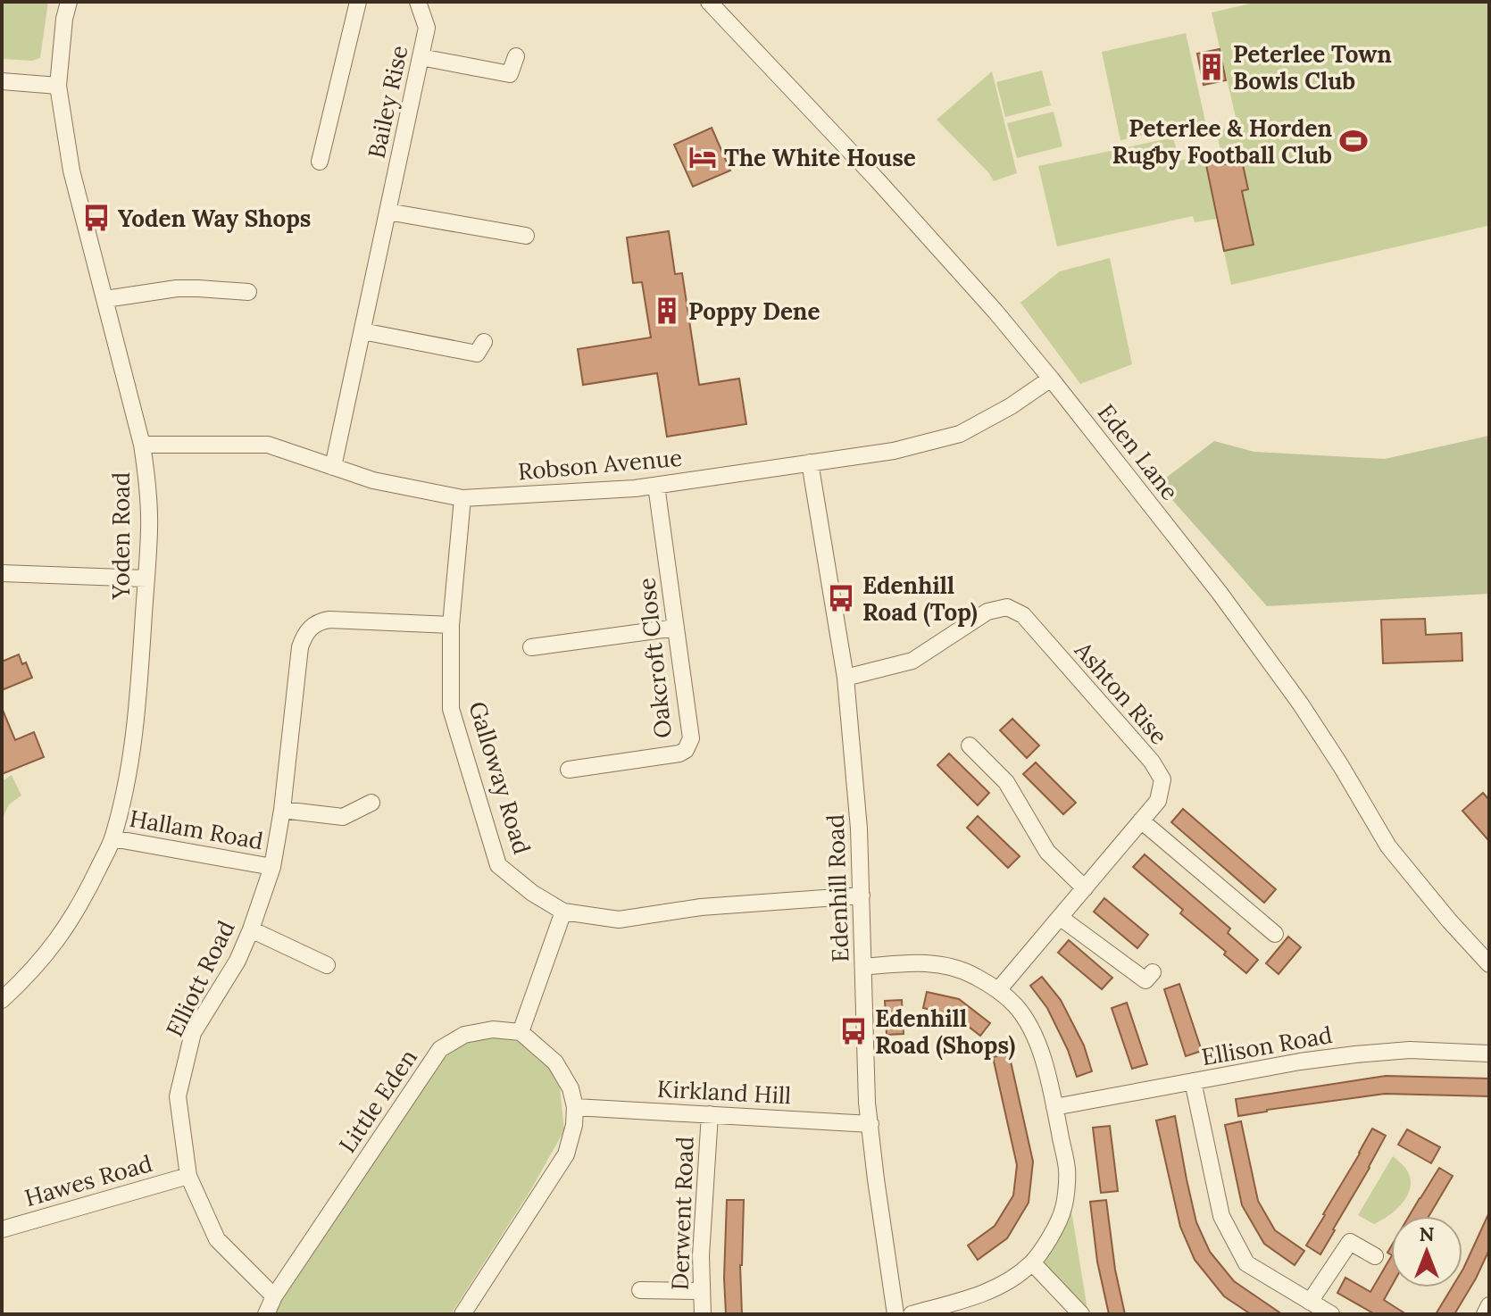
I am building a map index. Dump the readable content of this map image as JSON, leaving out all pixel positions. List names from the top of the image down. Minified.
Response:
{"streets":{"street":["Bailey Rise","Eden Lane","Robson Avenue","Yoden Road","Oakcroft Close","Ashton Rise","Galloway Road","Hallam Road","Edenhill Road","Elliott Road","Ellison Road","Kirkland Hill","Little Eden","Hawes Road","Derwent Road"]},"crossings":[["Bailey Rise","Robson Avenue"],["Eden Lane","Robson Avenue"],["Robson Avenue","Yoden Road"],["Robson Avenue","Oakcroft Close"],["Robson Avenue","Galloway Road"],["Robson Avenue","Edenhill Road"],["Yoden Road","Hallam Road"],["Ashton Rise","Edenhill Road"],["Galloway Road","Edenhill Road"],["Galloway Road","Elliott Road"],["Hallam Road","Elliott Road"],["Edenhill Road","Kirkland Hill"],["Elliott Road","Little Eden"],["Elliott Road","Hawes Road"],["Kirkland Hill","Derwent Road"]],"places":{"building":["Peterlee Town Bowls Club","Poppy Dene"],"sports":["Peterlee & Horden Rugby Football Club"],"hotel":["The White House"],"bus stop":["Yoden Way Shops","Edenhill Road (Top)","Edenhill Road (Shops)"]},"north":"top"}
